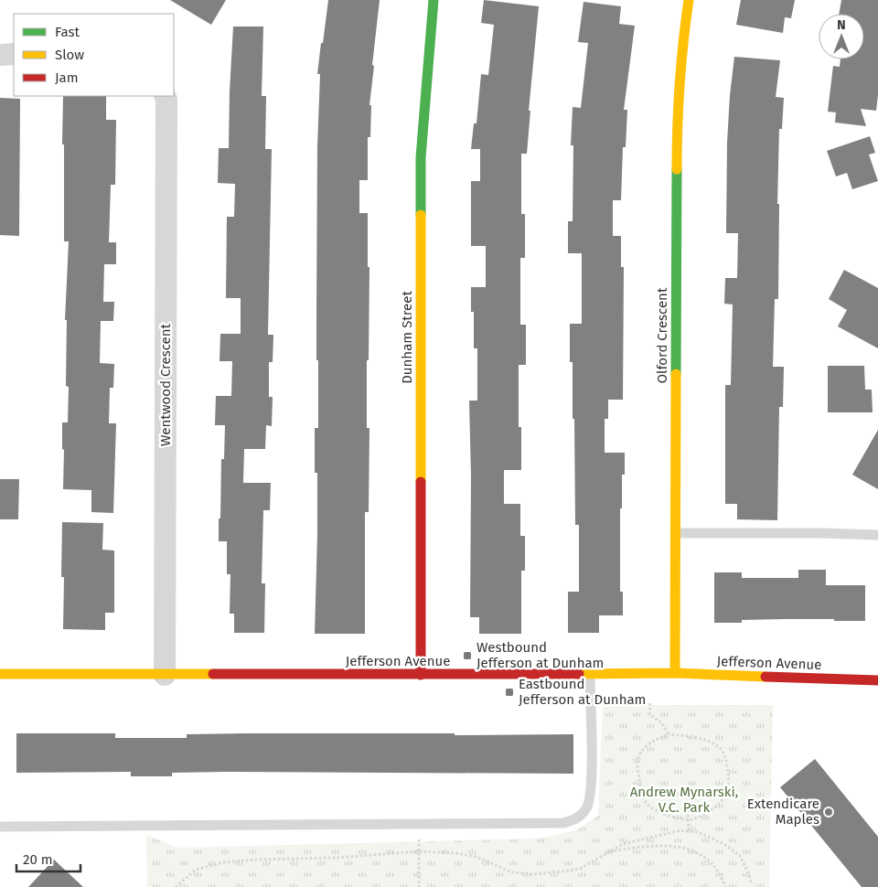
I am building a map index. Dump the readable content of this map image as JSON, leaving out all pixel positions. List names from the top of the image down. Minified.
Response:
{"streets":{"street":["Olford Crescent","Dunham Street","Wentwood Crescent","Jefferson Avenue"]},"crossings":[["Olford Crescent","Jefferson Avenue"],["Dunham Street","Jefferson Avenue"],["Wentwood Crescent","Jefferson Avenue"]],"parks":["Andrew Mynarski, V.C. Park"],"places":{"transit":["Westbound Jefferson at Dunham","Eastbound Jefferson at Dunham"],"other":["Extendicare Maples"]},"legend":["Fast","Slow","Jam"],"scale_bar":"20 m","north":"top"}
